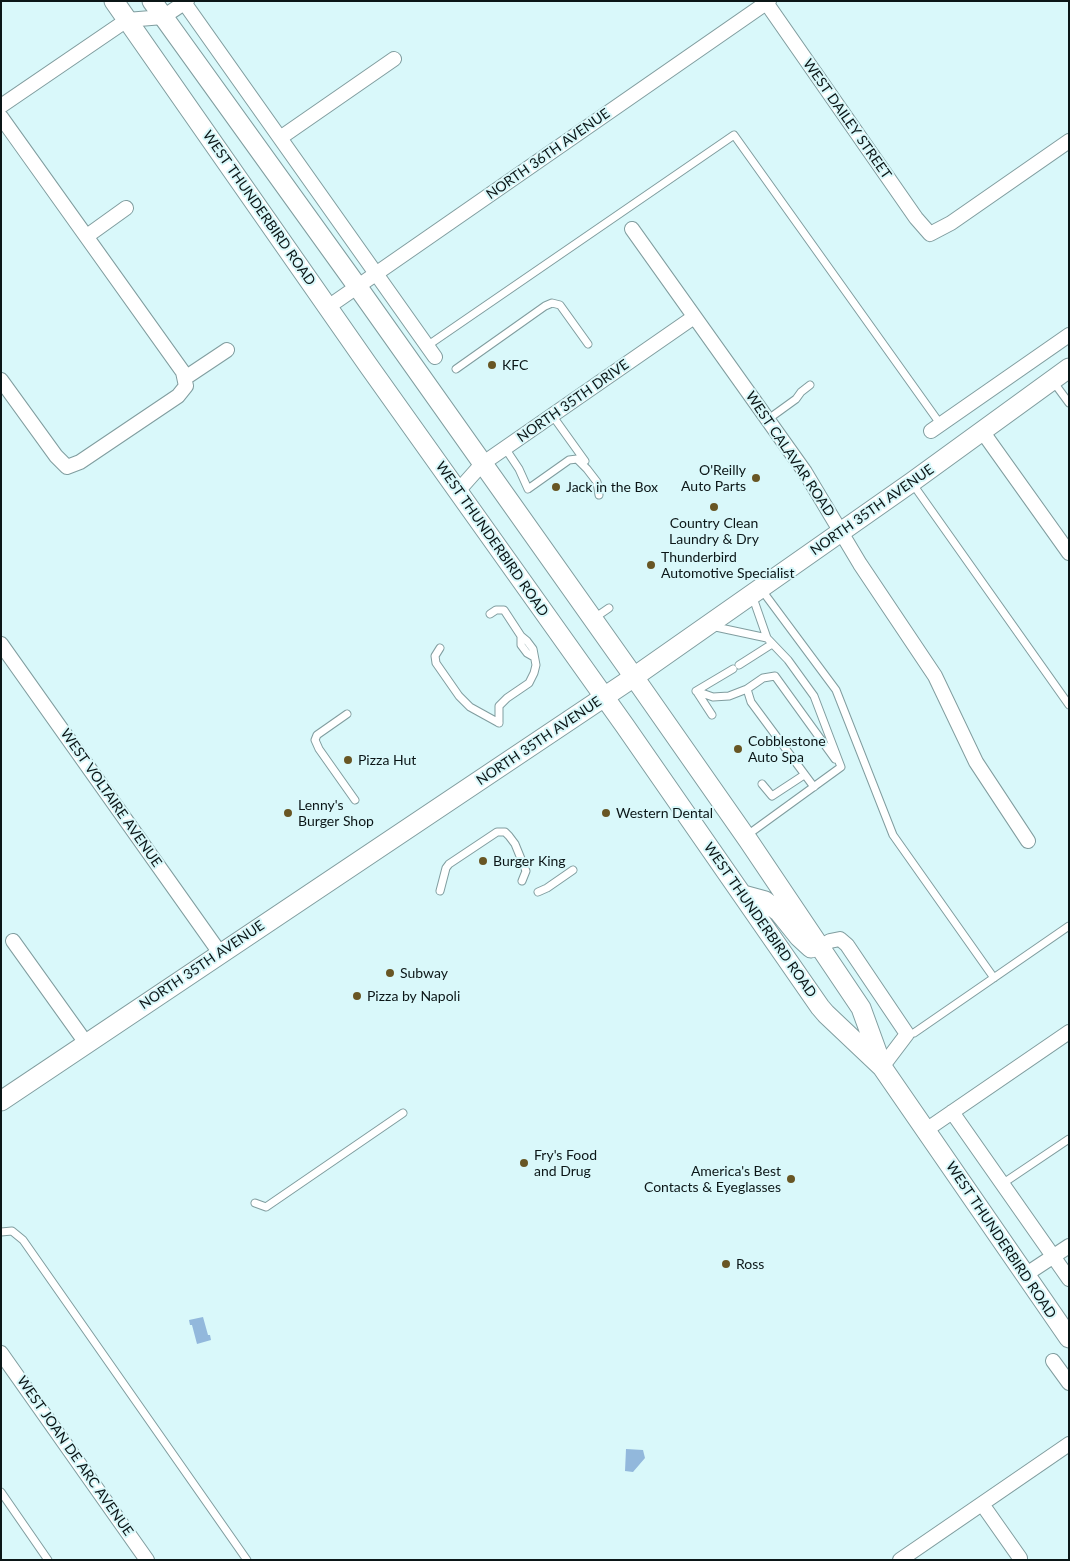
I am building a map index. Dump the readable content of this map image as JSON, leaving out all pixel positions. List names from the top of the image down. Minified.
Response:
{"streets":{"main road":["WEST THUNDERBIRD ROAD","NORTH 35TH AVENUE"],"street":["WEST DAILEY STREET","NORTH 36TH AVENUE","NORTH 35TH DRIVE","WEST CALAVAR ROAD","WEST VOLTAIRE AVENUE","WEST JOAN DE ARC AVENUE"]},"crossings":[["WEST DAILEY STREET","NORTH 36TH AVENUE"],["NORTH 36TH AVENUE","WEST THUNDERBIRD ROAD"],["WEST THUNDERBIRD ROAD","NORTH 35TH DRIVE"],["WEST THUNDERBIRD ROAD","NORTH 35TH AVENUE"],["NORTH 35TH DRIVE","WEST CALAVAR ROAD"],["WEST CALAVAR ROAD","NORTH 35TH AVENUE"],["NORTH 35TH AVENUE","WEST VOLTAIRE AVENUE"]],"places":["KFC","O'Reilly Auto Parts","Jack in the Box","Country Clean Laundry & Dry","Thunderbird Automotive Specialist","Cobblestone Auto Spa","Pizza Hut","Lenny's Burger Shop","Western Dental","Burger King","Subway","Pizza by Napoli","Fry's Food and Drug","America's Best Contacts & Eyeglasses","Ross"]}
